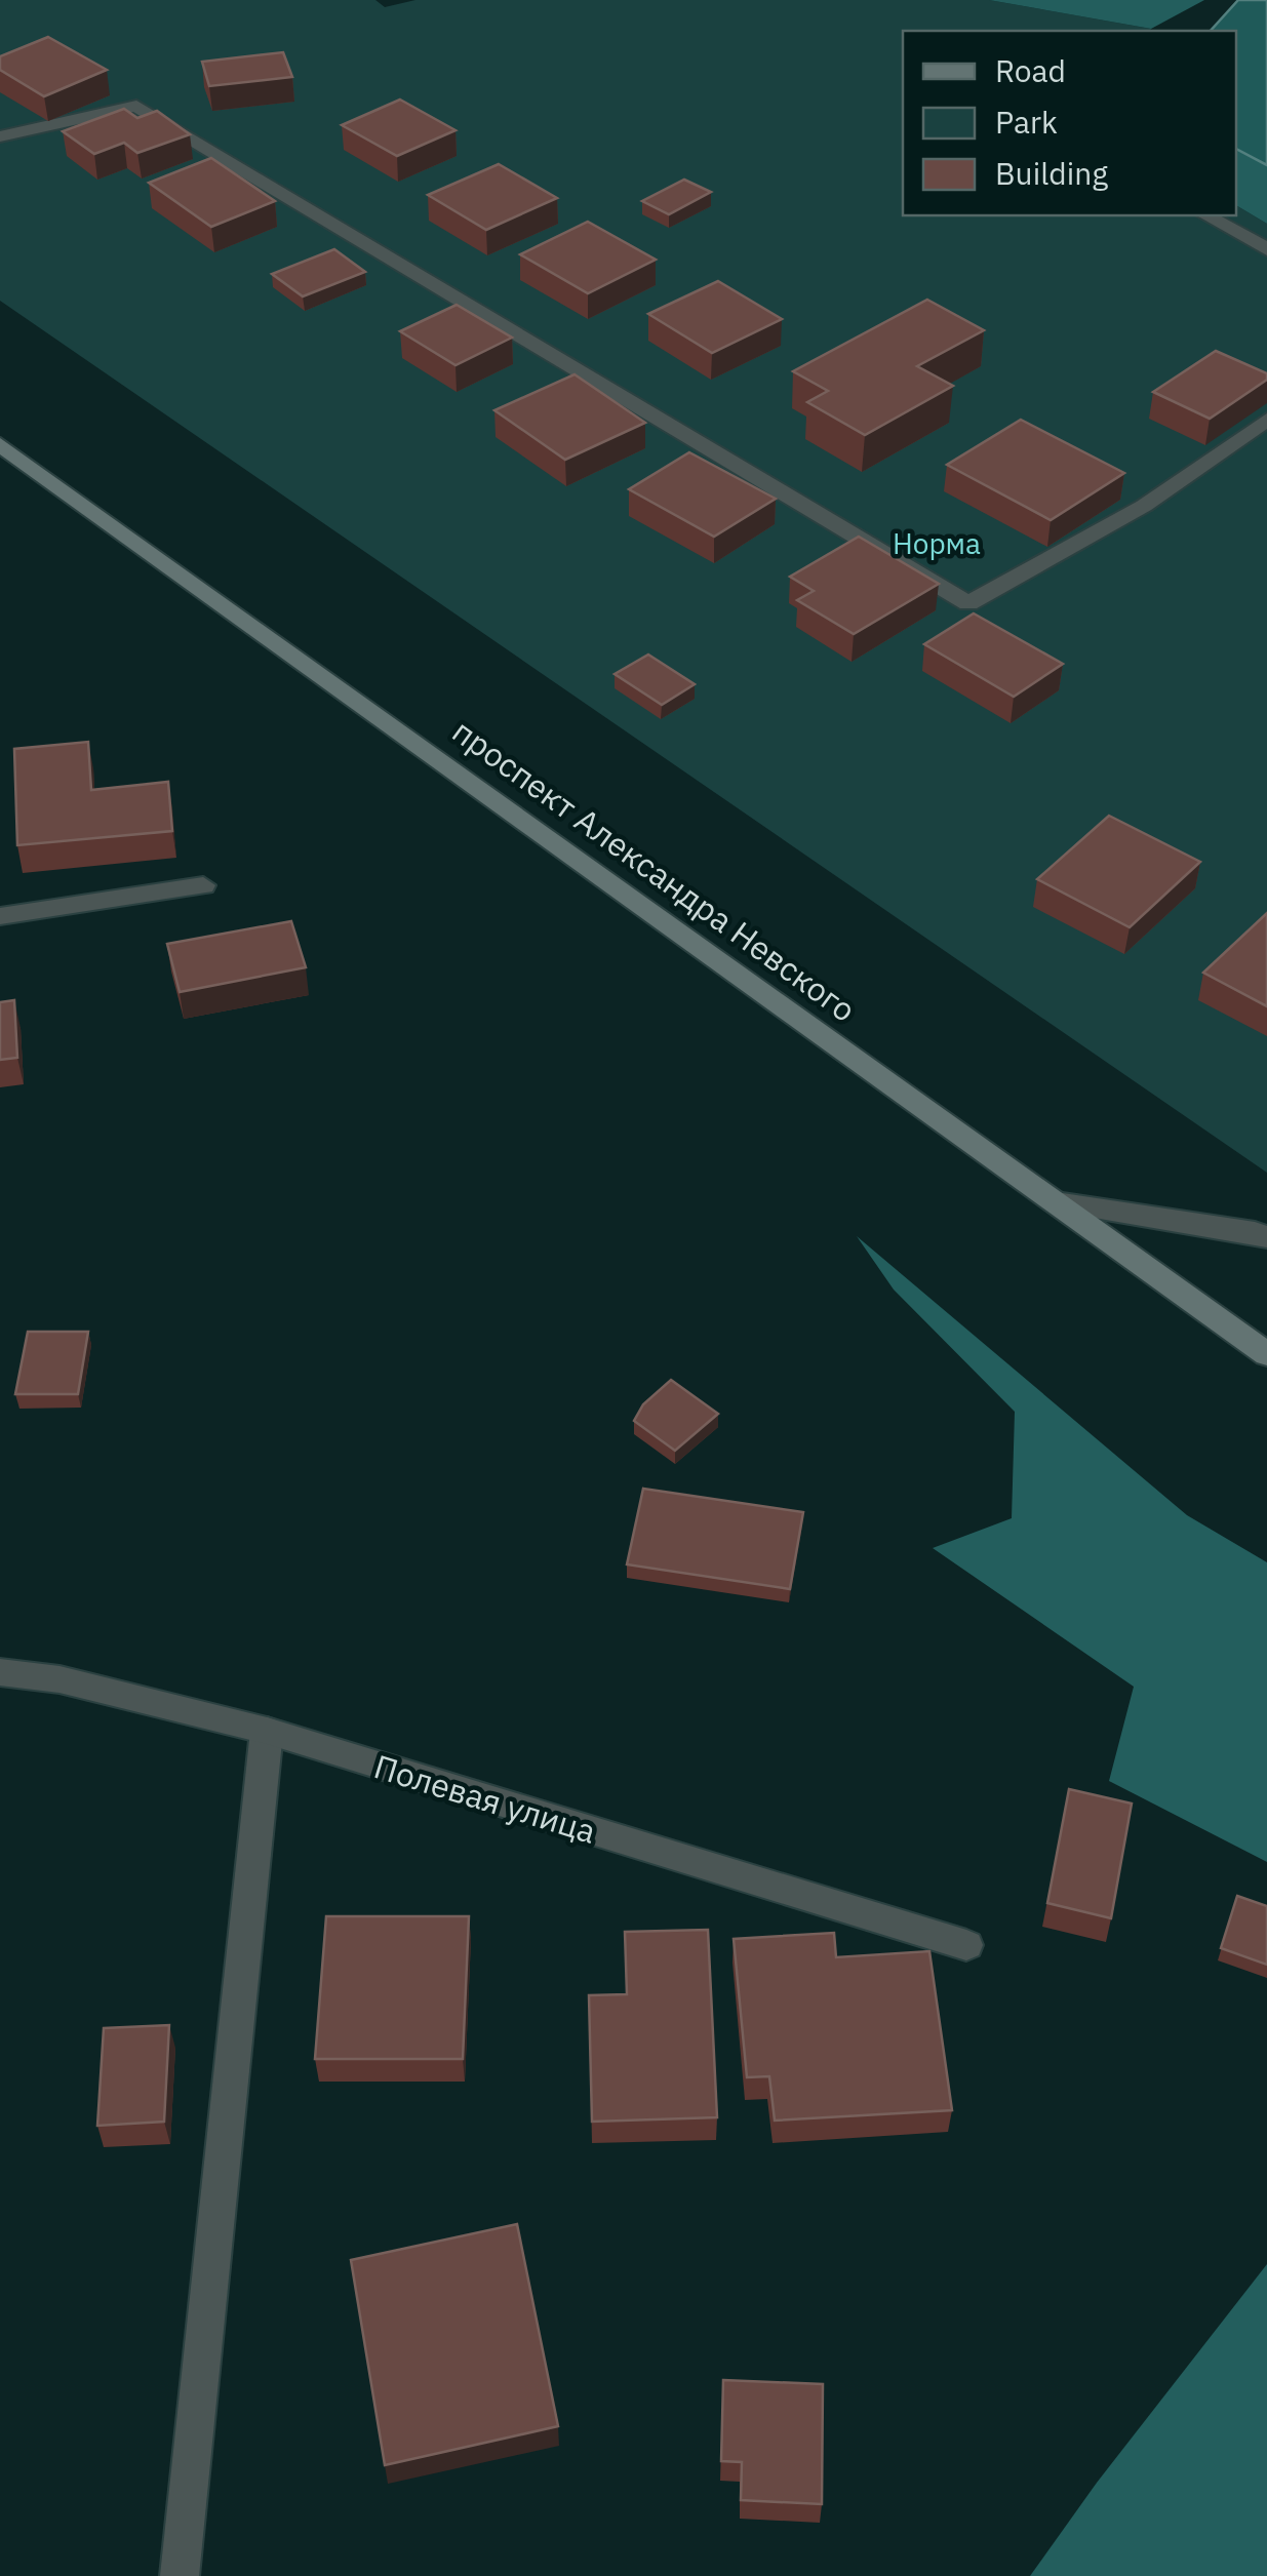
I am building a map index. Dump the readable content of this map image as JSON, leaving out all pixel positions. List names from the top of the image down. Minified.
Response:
{"streets":{"main road":["проспект Александра Невского"],"street":["Полевая улица"]},"parks":["Норма"],"legend":["Road","Park","Building"]}
